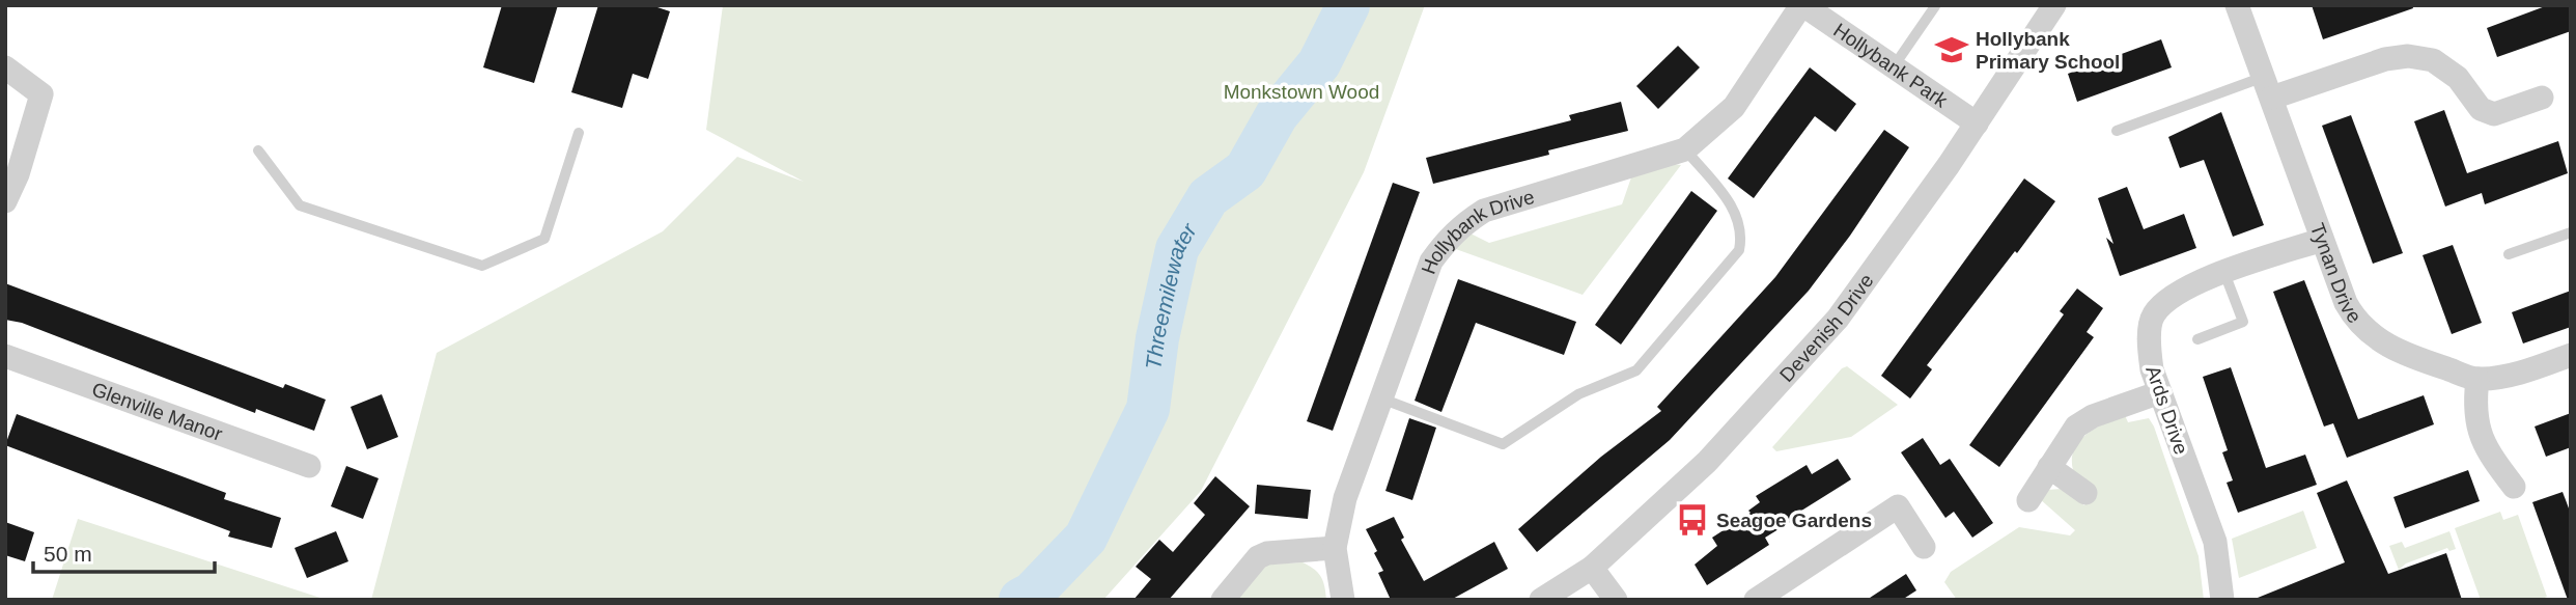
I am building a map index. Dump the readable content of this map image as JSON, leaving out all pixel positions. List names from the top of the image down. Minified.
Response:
{"streets":{"street":["Hollybank Park","Hollybank Drive","Tynan Drive","Devenish Drive","Ards Drive","Glenville Manor"]},"crossings":[["Hollybank Park","Hollybank Drive"],["Hollybank Park","Devenish Drive"],["Tynan Drive","Ards Drive"]],"water":["Threemilewater"],"parks":["Monkstown Wood"],"places":{"school or university":["Hollybank Primary School"],"bus stop":["Seagoe Gardens"]},"scale_bar":"50 m"}
